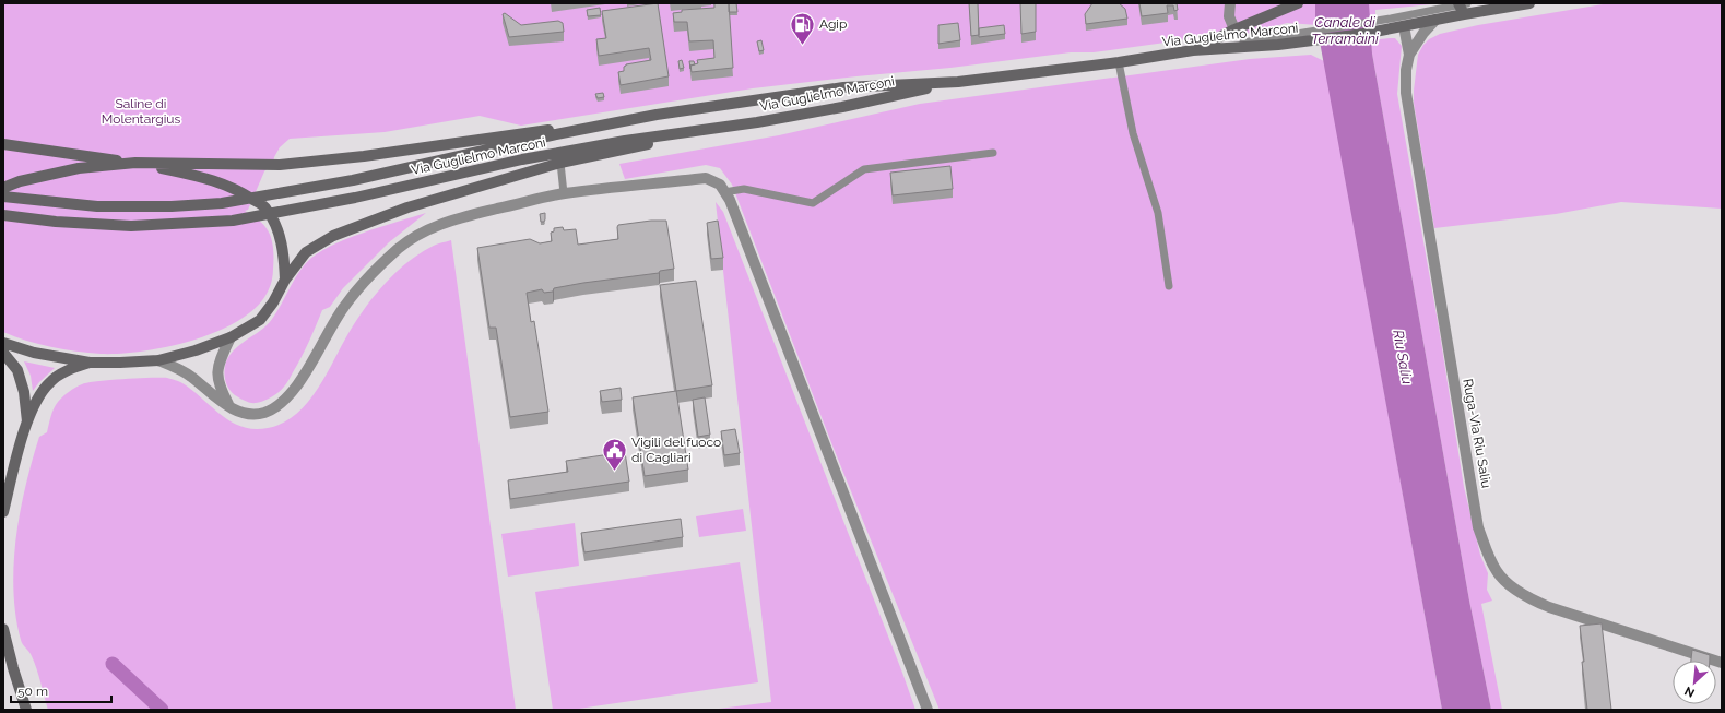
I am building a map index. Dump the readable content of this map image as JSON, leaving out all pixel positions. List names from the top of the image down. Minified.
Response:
{"streets":{"main road":["Via Guglielmo Marconi"],"street":["Ruga-Via Riu Saliu"]},"crossings":[["Via Guglielmo Marconi","Ruga-Via Riu Saliu"]],"water":["Canale di Terramàini","Riu Saliu"],"parks":["Saline di Molentargius"],"places":{"fuel station":["Agip"],"public building":["Vigili del fuoco di Cagliari"]},"scale_bar":"50 m","north":"bottom left"}
